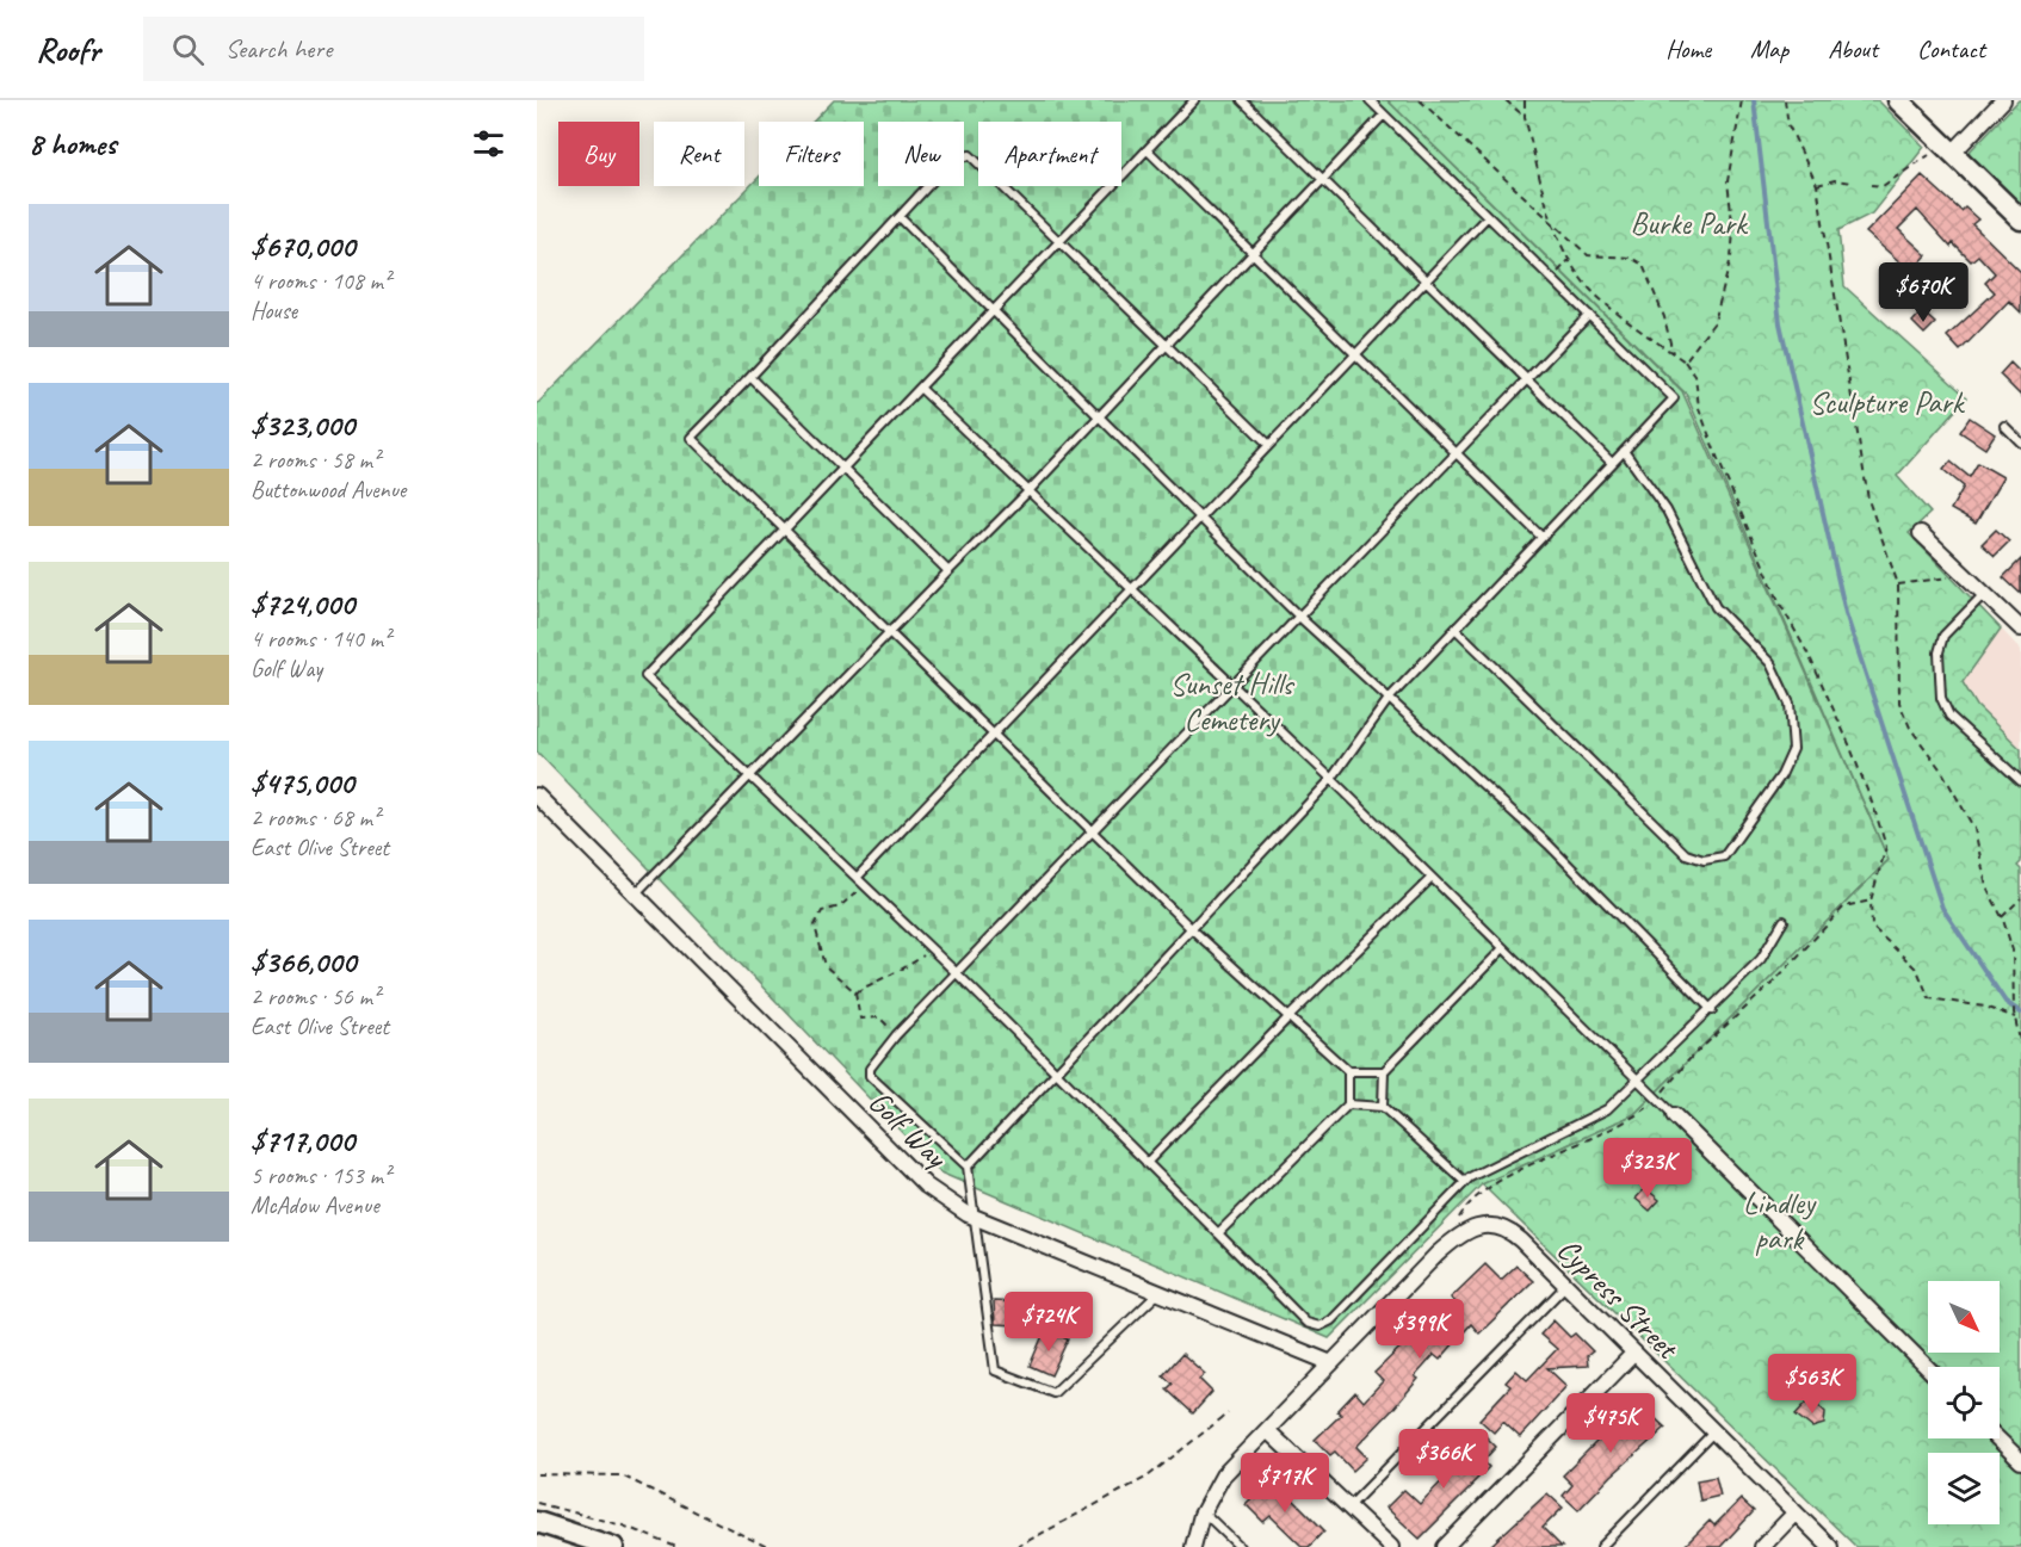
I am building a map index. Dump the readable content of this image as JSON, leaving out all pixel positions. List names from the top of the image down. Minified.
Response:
{"streets":{"street":["Golf Way","Cypress Street"]},"crossings":[["Golf Way","Cypress Street"]],"parks":["Burke Park","Sculpture Park","Sunset Hills Cemetery","Lindley park"],"north":"bottom right","page":{"header":"Roofr","search":"Search here","nav":["Home","Map","About","Contact"],"heading":"8 homes","chip":["Buy","Rent","Filters","New","Apartment"],"list":[{"name":"$670,000","note":"4 rooms · 108 m² · House"},{"name":"$323,000","note":"2 rooms · 58 m² · Buttonwood Avenue"},{"name":"$724,000","note":"4 rooms · 140 m² · Golf Way"},{"name":"$475,000","note":"2 rooms · 68 m² · East Olive Street"},{"name":"$366,000","note":"2 rooms · 56 m² · East Olive Street"},{"name":"$717,000","note":"5 rooms · 153 m² · McAdow Avenue"}],"price":["$670K","$323K","$724K","$399K","$563K","$475K","$366K","$717K"]}}
